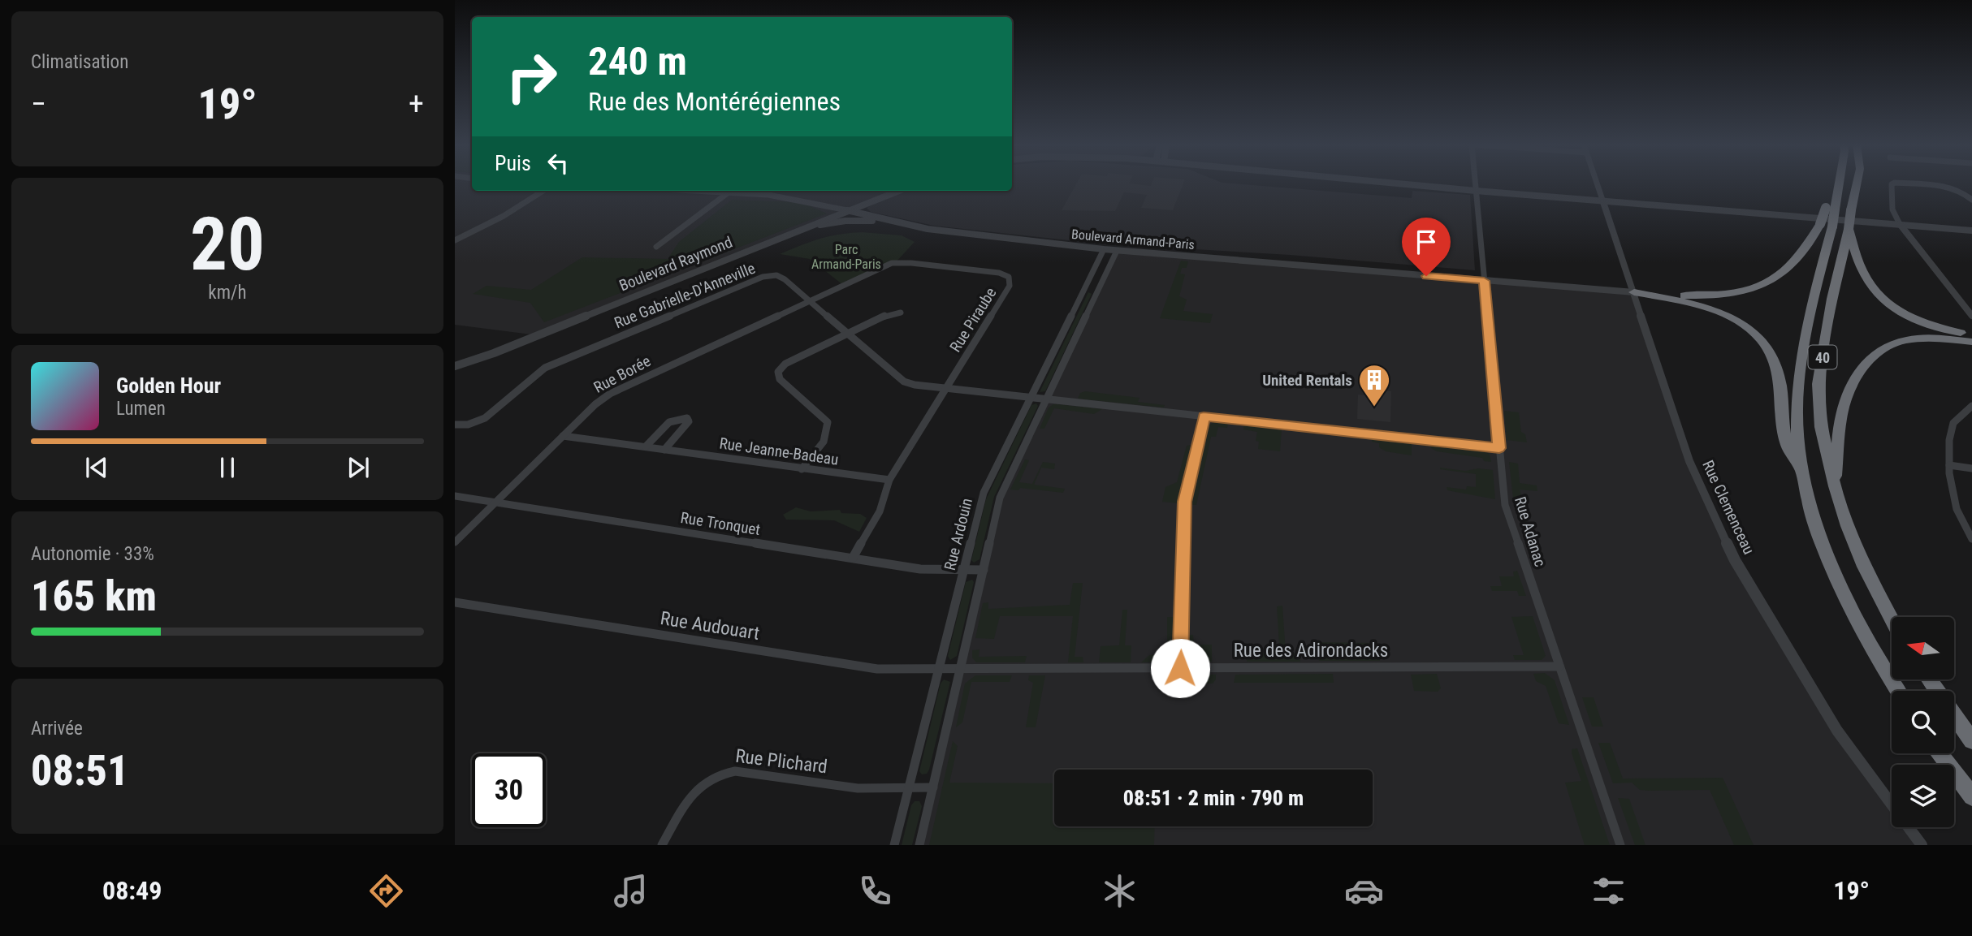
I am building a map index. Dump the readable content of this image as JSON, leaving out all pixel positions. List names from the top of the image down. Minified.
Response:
{"streets":{"highway":["40"],"street":["Boulevard Armand-Paris","Boulevard Raymond","Rue Gabrielle-D'Anneville","Rue Piraube","Rue Borée","Rue Jeanne-Badeau","Rue Clemenceau","Rue Tronquet","Rue Adanac","Rue Ardouin","Rue Audouart","Rue des Adirondacks","Rue Plichard"]},"crossings":[["Boulevard Armand-Paris","Boulevard Raymond"],["Boulevard Armand-Paris","Rue Clemenceau"],["Boulevard Armand-Paris","Rue Adanac"],["Boulevard Armand-Paris","Rue Ardouin"],["Rue Gabrielle-D'Anneville","Rue Piraube"],["Rue Gabrielle-D'Anneville","Rue Borée"],["Rue Gabrielle-D'Anneville","Rue Adanac"],["Rue Gabrielle-D'Anneville","Rue Ardouin"],["Rue Piraube","Rue Borée"],["Rue Piraube","Rue Jeanne-Badeau"],["Rue Piraube","Rue Tronquet"],["Rue Borée","Rue Jeanne-Badeau"],["Rue Borée","Rue Tronquet"],["Rue Tronquet","Rue Ardouin"],["Rue Adanac","Rue des Adirondacks"],["Rue Ardouin","Rue Audouart"],["Rue Ardouin","Rue des Adirondacks"],["Rue Ardouin","Rue Plichard"],["Rue Audouart","Rue des Adirondacks"]],"parks":["Parc Armand-Paris"],"places":{"building":["United Rentals"]},"north":"left","page":{"tile":["Climatisation",["20","km/h"],["Autonomie · 33%","165 km"],["Arrivée","08:51"]],"turn":["240 m","Rue des Montérégiennes"],"heat":["−","19°","+"],"then":"Puis","song":["Golden Hour","Lumen"],"limit":"30","trip":"08:51 · 2 min · 790 m","tabs":["08:49","19°"]}}
